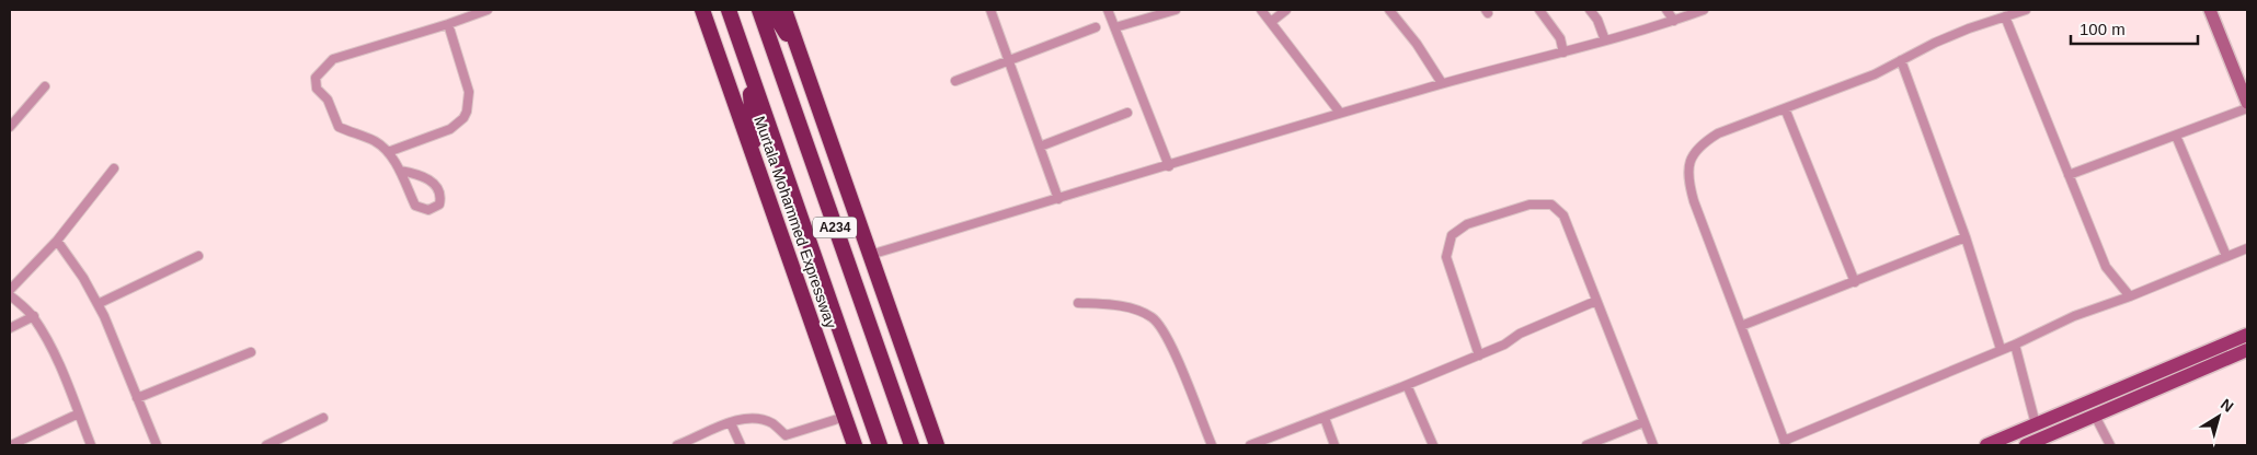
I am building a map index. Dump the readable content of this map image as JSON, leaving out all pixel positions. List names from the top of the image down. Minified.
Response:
{"streets":{"highway":["Murtala Mohammed Expressway","A234"]},"scale_bar":"100 m","north":"top right"}
